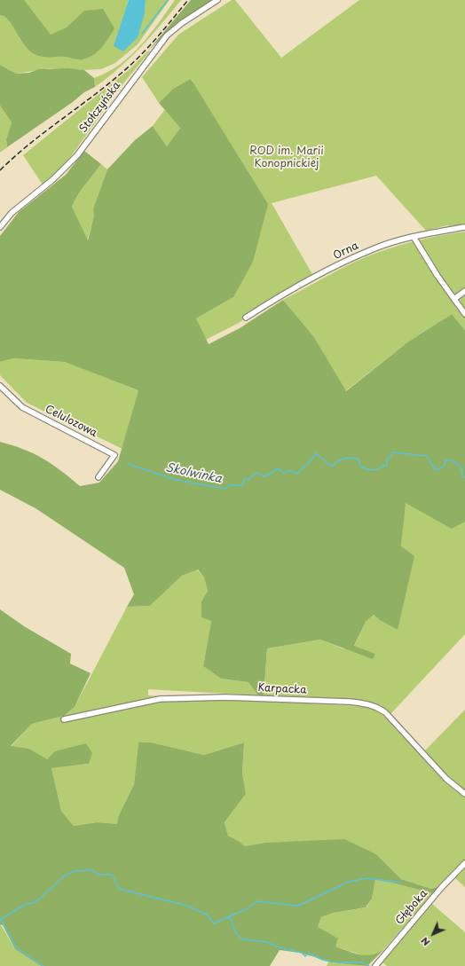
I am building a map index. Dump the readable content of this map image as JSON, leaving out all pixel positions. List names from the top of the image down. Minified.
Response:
{"streets":{"street":["Stołczyńska","Orna","Celulozowa","Karpacka","Głęboka"]},"water":["Skolwinka"],"parks":["ROD im. Marii Konopnickiej"],"north":"bottom left"}
